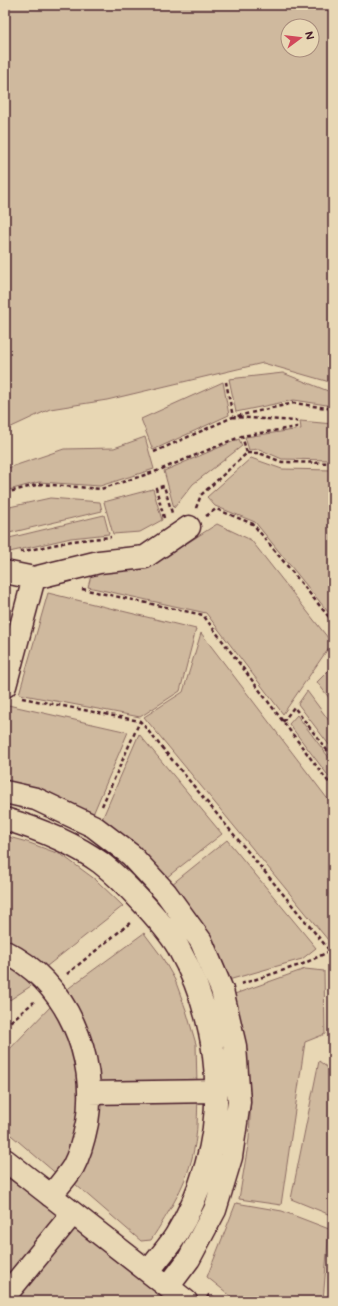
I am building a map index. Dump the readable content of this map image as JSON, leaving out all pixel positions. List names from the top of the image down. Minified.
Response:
{"north":"right"}
